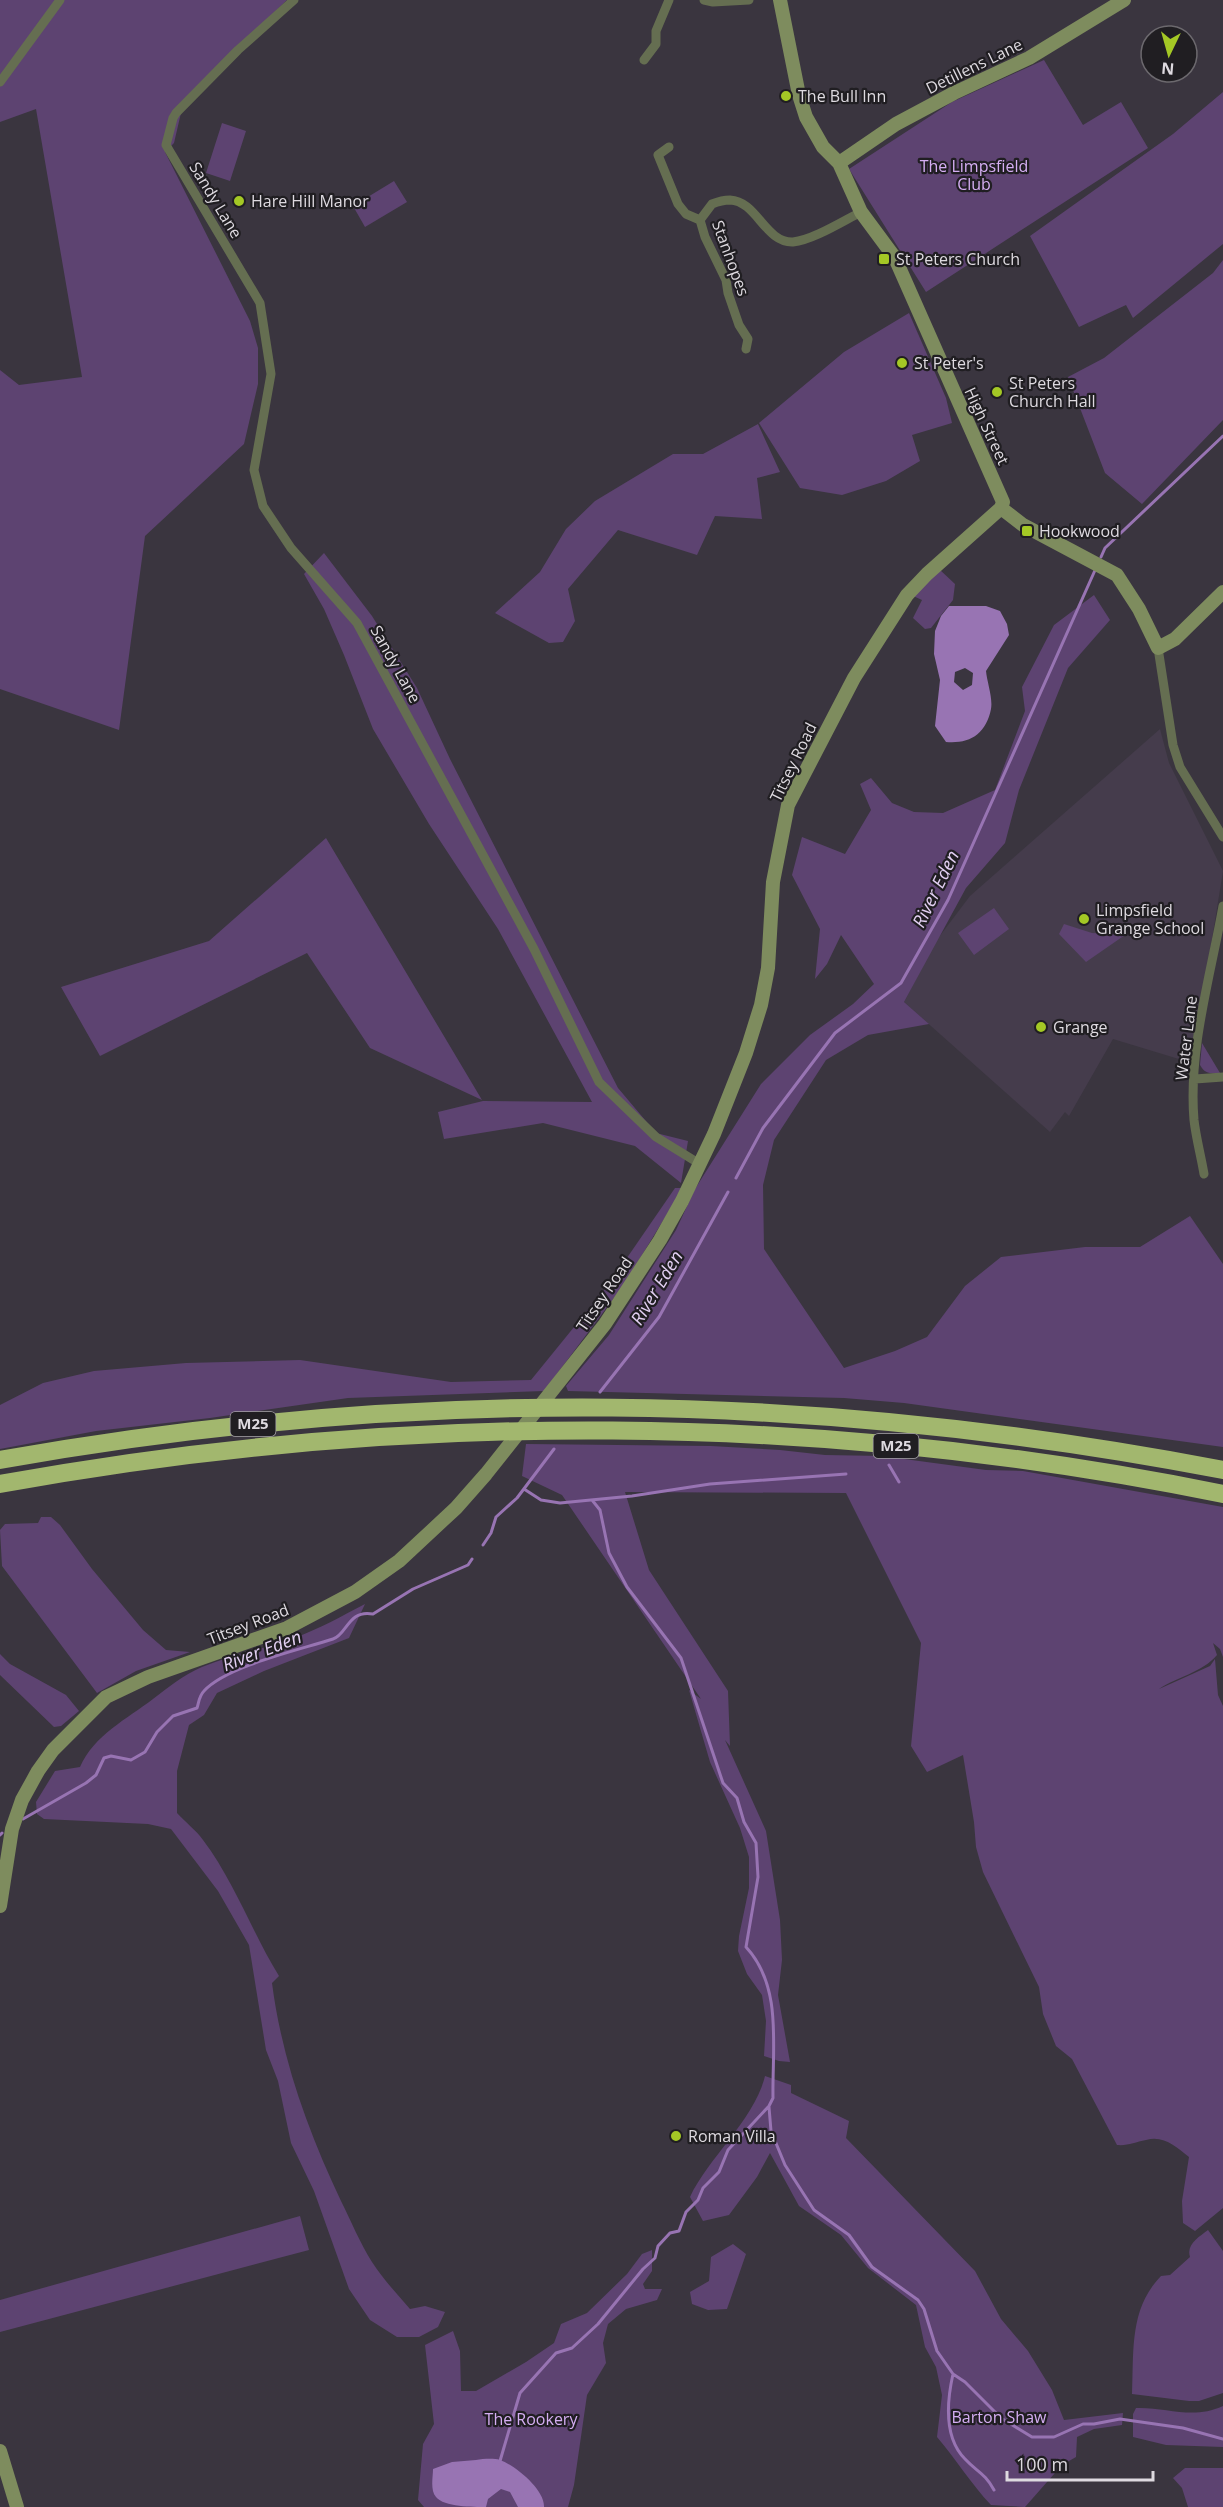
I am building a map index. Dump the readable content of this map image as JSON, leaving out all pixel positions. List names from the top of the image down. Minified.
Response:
{"streets":{"highway":["M25"],"main road":["Detillens Lane","High Street","Titsey Road"],"street":["Sandy Lane","Stanhopes","Water Lane"]},"crossings":[["Detillens Lane","High Street"],["Sandy Lane","Titsey Road"],["Stanhopes","High Street"],["High Street","Titsey Road"]],"water":["River Eden"],"parks":["The Limpsfield Club","Barton Shaw","The Rookery"],"places":{"other":["The Bull Inn","Hare Hill Manor","St Peter's","St Peters Church Hall","Limpsfield Grange School","Grange","Roman Villa"],"transit":["St Peters Church","Hookwood"]},"scale_bar":"100 m","north":"bottom"}
